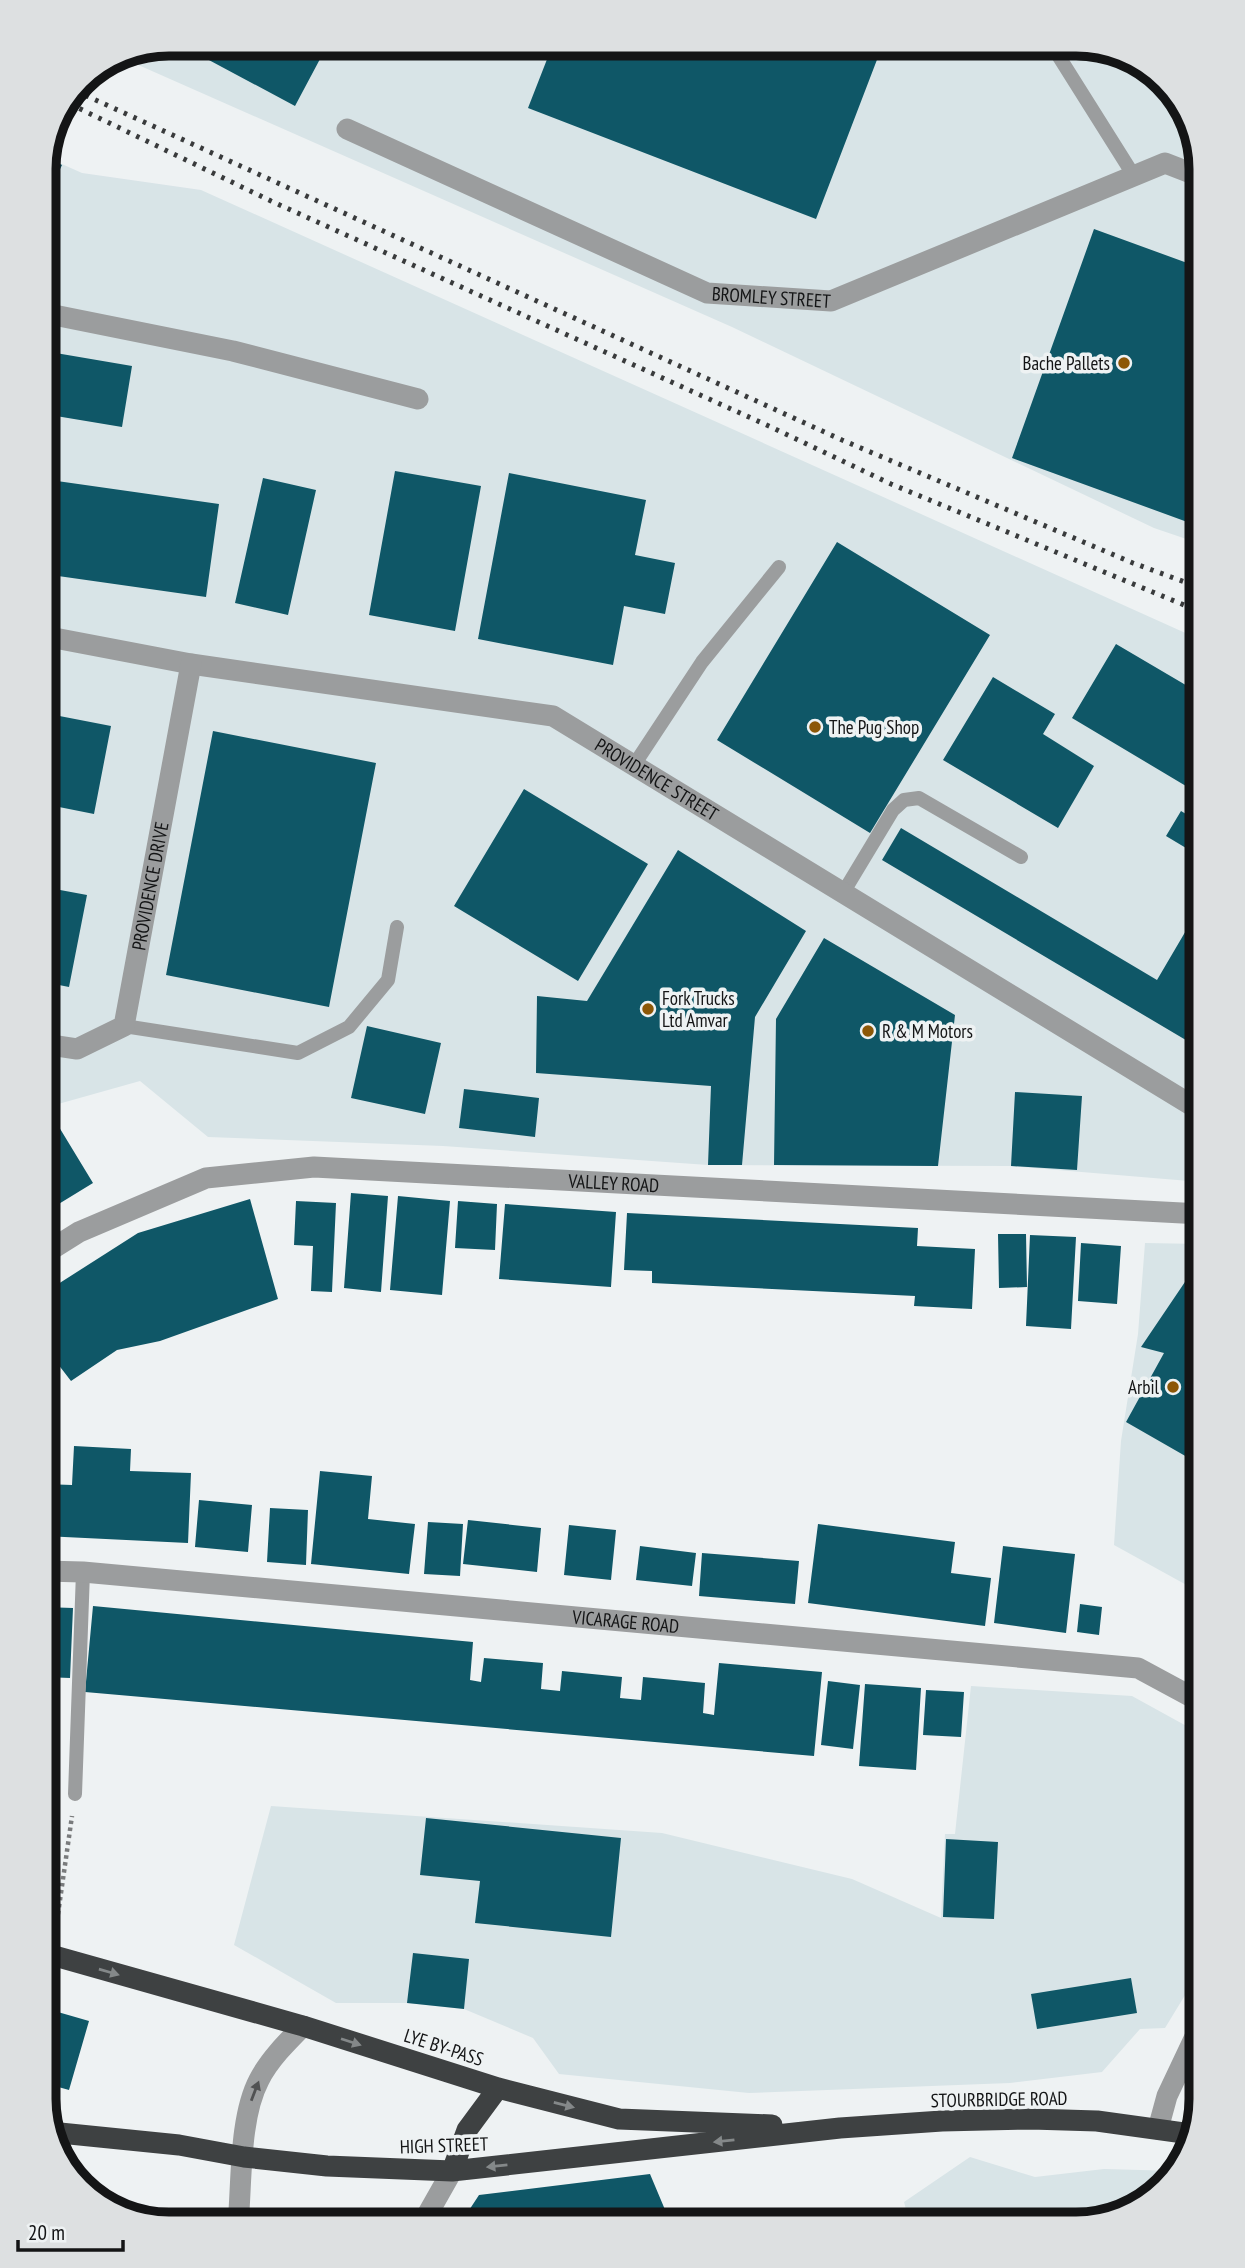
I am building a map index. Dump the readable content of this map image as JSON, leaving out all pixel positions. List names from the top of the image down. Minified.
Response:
{"streets":{"highway":["LYE BY-PASS","STOURBRIDGE ROAD","HIGH STREET"],"street":["BROMLEY STREET","PROVIDENCE STREET","PROVIDENCE DRIVE","VALLEY ROAD","VICARAGE ROAD"]},"crossings":[["PROVIDENCE STREET","PROVIDENCE DRIVE"],["LYE BY-PASS","STOURBRIDGE ROAD"],["LYE BY-PASS","HIGH STREET"],["STOURBRIDGE ROAD","HIGH STREET"]],"one_way":["LYE BY-PASS","HIGH STREET"],"places":["Bache Pallets","The Pug Shop","Fork Trucks Ltd Amvar","R & M Motors","Arbil"],"scale_bar":"20 m"}
